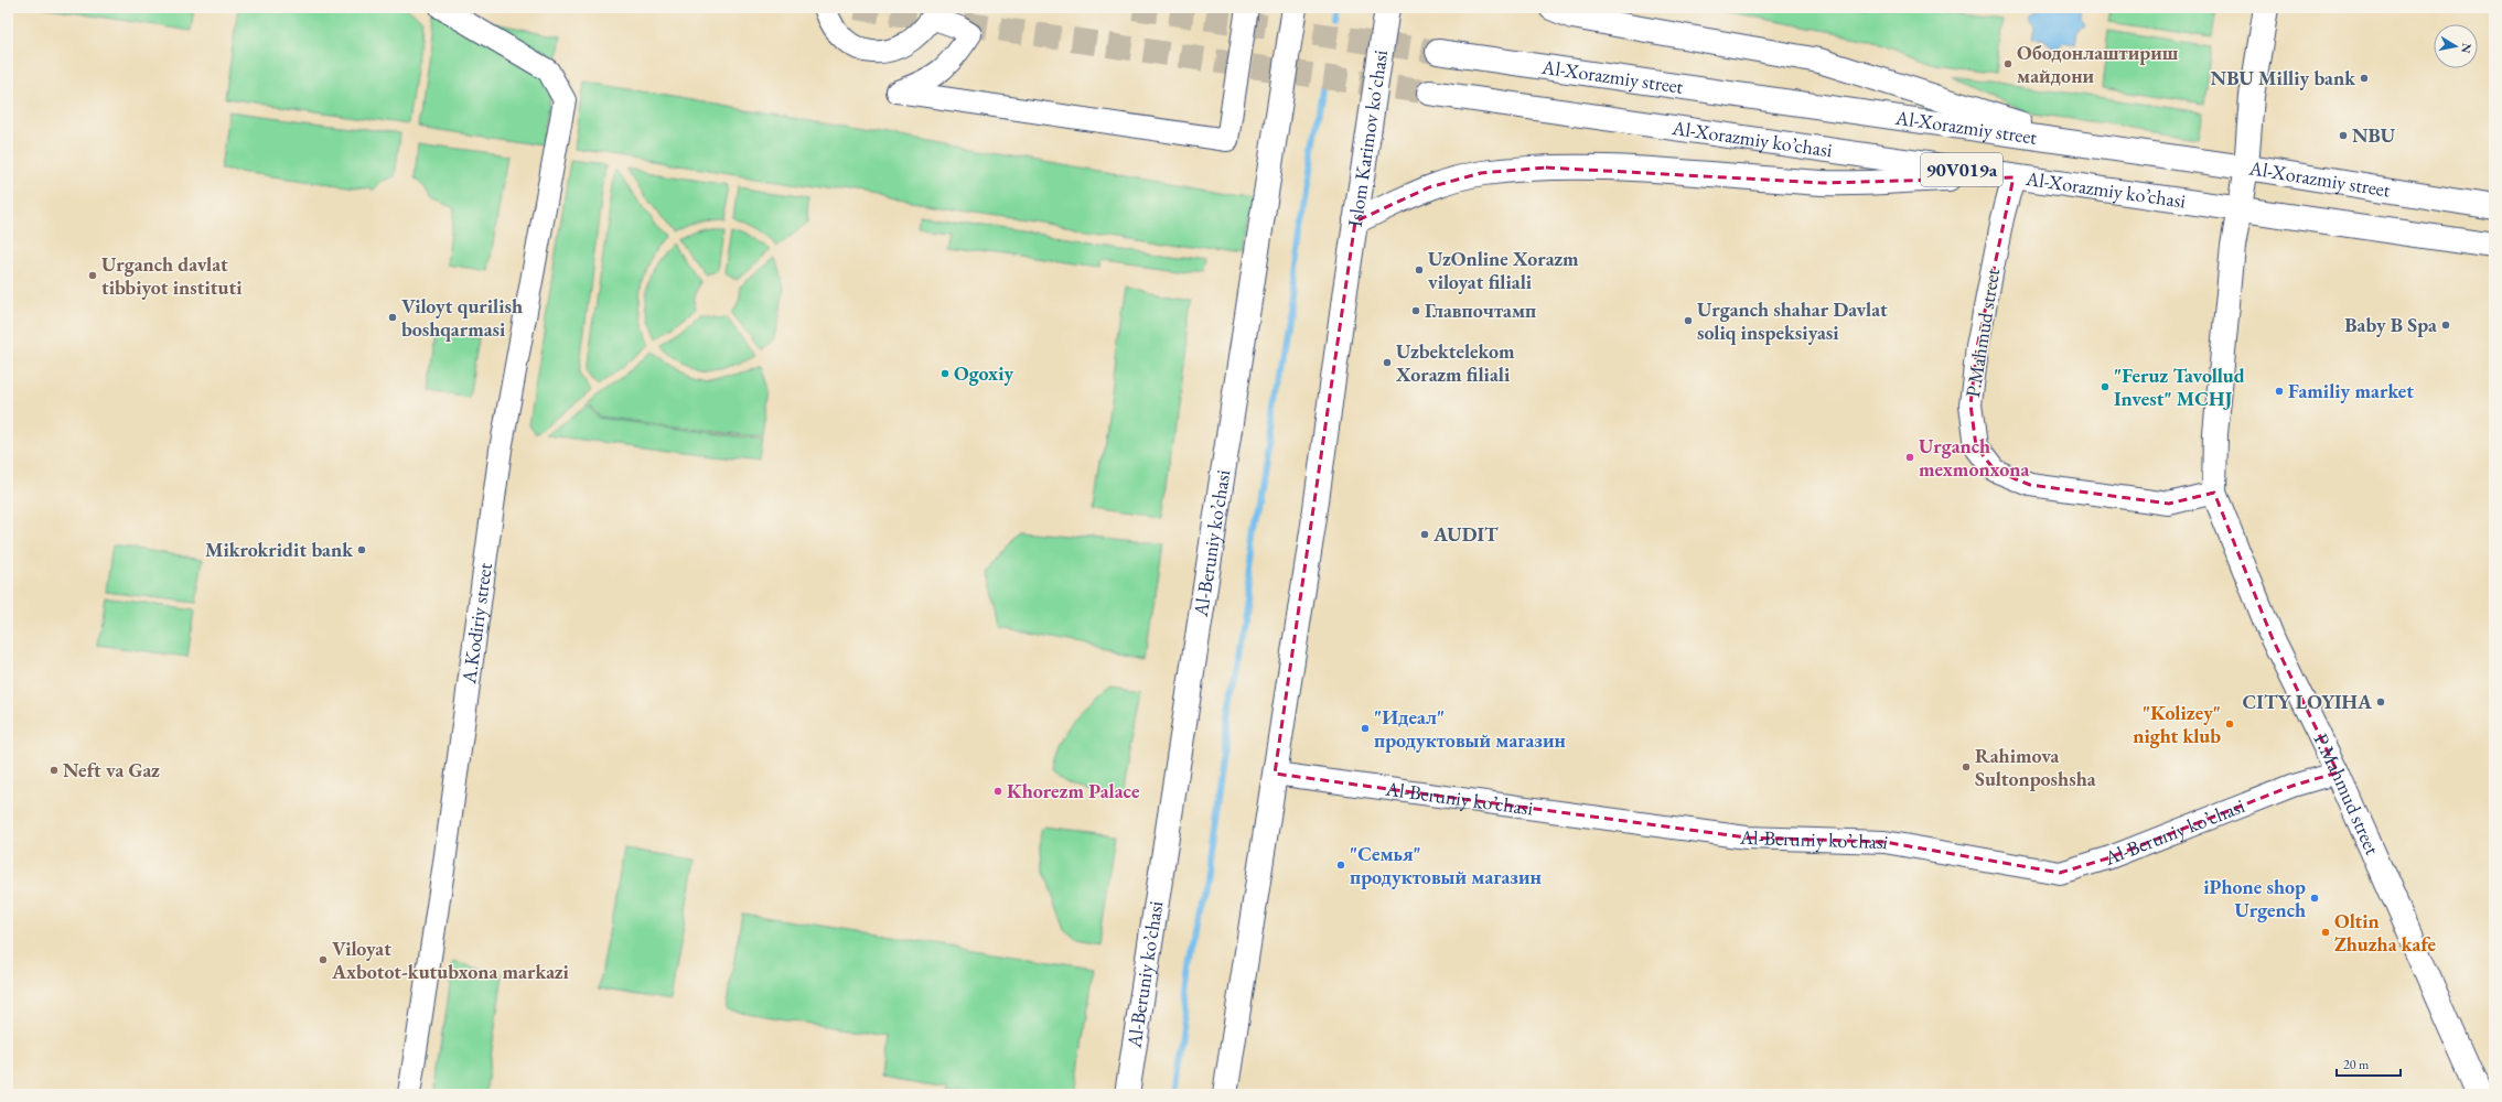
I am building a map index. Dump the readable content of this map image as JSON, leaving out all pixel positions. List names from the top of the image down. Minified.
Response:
{"streets":{"main road":["Al-Xorazmiy street","Islom Karimov ko'chasi","Al-Xorazmiy ko’chasi","90V019a","P.Mahmud street","Al-Beruniy ko’chasi"],"street":["A.Kodiriy street"]},"crossings":[["Al-Xorazmiy street","P.Mahmud street"],["Islom Karimov ko'chasi","Al-Beruniy ko’chasi"],["Al-Xorazmiy ko’chasi","P.Mahmud street"],["P.Mahmud street","Al-Beruniy ko’chasi"]],"places":["Ободонлаштириш майдони","NBU Milliy bank","NBU","UzOnline Xorazm viloyat filiali","Urganch davlat tibbiyot instituti","Главпочтамп","Viloyt qurilish boshqarmasi","Urganch shahar Davlat soliq inspeksiyasi","Baby B Spa","Uzbektelekom Xorazm filiali","Ogoxiy","\"Feruz Tavollud Invest\" MCHJ","Familiy market","Urganch mexmonxona","AUDIT","Mikrokridit bank","CITY LOYIHA","\"Kolizey\" night klub","\"Идеал\" продуктовый магазин","Rahimova Sultonposhsha","Neft va Gaz","Khorezm Palace","\"Семья\" продуктовый магазин","iPhone shop Urgench","Oltin Zhuzha kafe","Viloyat Axbotot-kutubxona markazi"],"scale_bar":"20 m","north":"right"}
